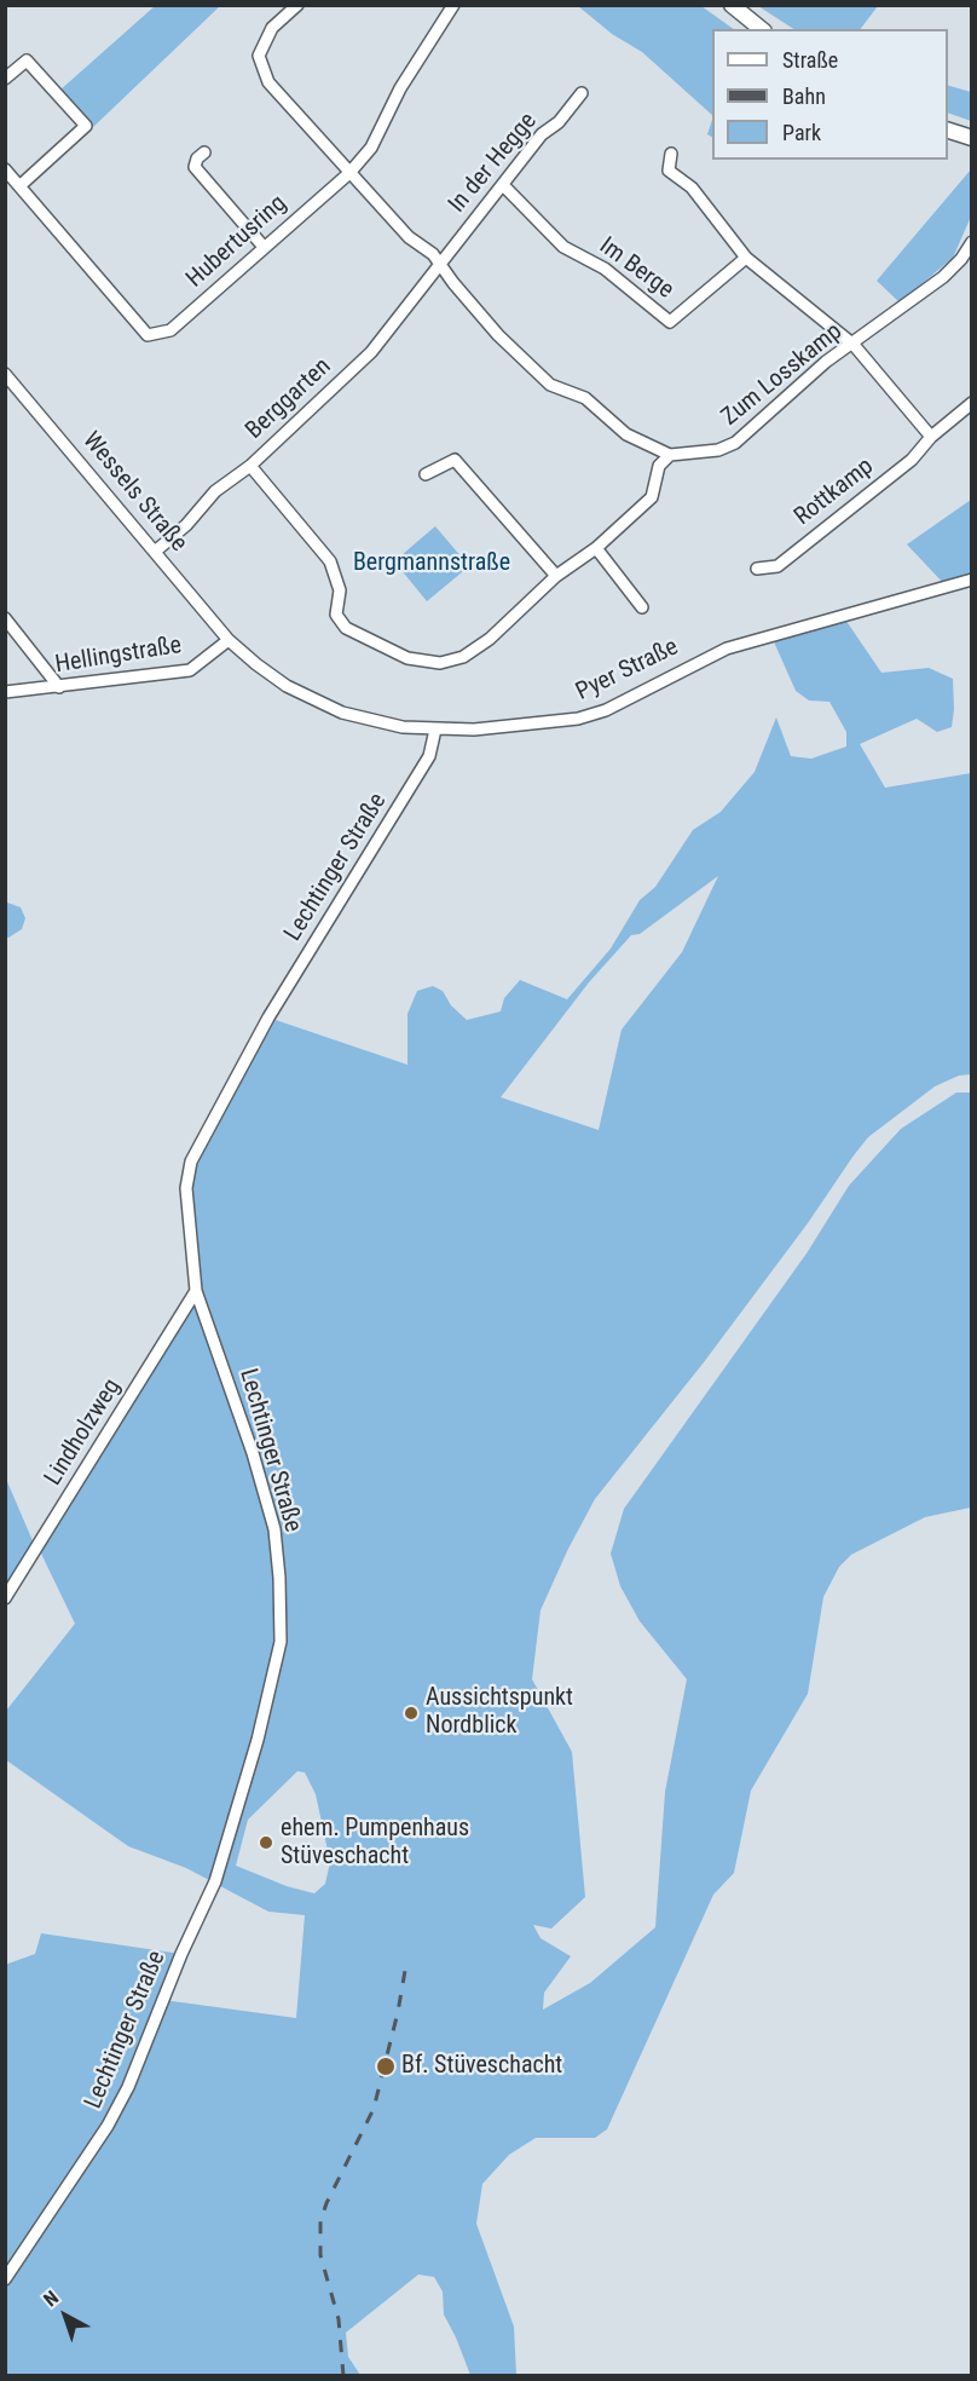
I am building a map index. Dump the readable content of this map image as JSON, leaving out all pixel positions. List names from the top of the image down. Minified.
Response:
{"streets":{"street":["In der Hegge","Hubertusring","Im Berge","Zum Losskamp","Berggarten","Wessels Straße","Rottkamp","Hellingstraße","Pyer Straße","Lechtinger Straße","Lindholzweg"]},"crossings":[["In der Hegge","Im Berge"],["In der Hegge","Berggarten"],["Berggarten","Wessels Straße"],["Wessels Straße","Hellingstraße"],["Wessels Straße","Pyer Straße"],["Hellingstraße","Pyer Straße"],["Pyer Straße","Lechtinger Straße"],["Lechtinger Straße","Lindholzweg"]],"parks":["Bergmannstraße"],"places":["Aussichtspunkt Nordblick","ehem. Pumpenhaus Stüveschacht","Bf. Stüveschacht"],"legend":["Straße","Bahn","Park"],"north":"top left"}
